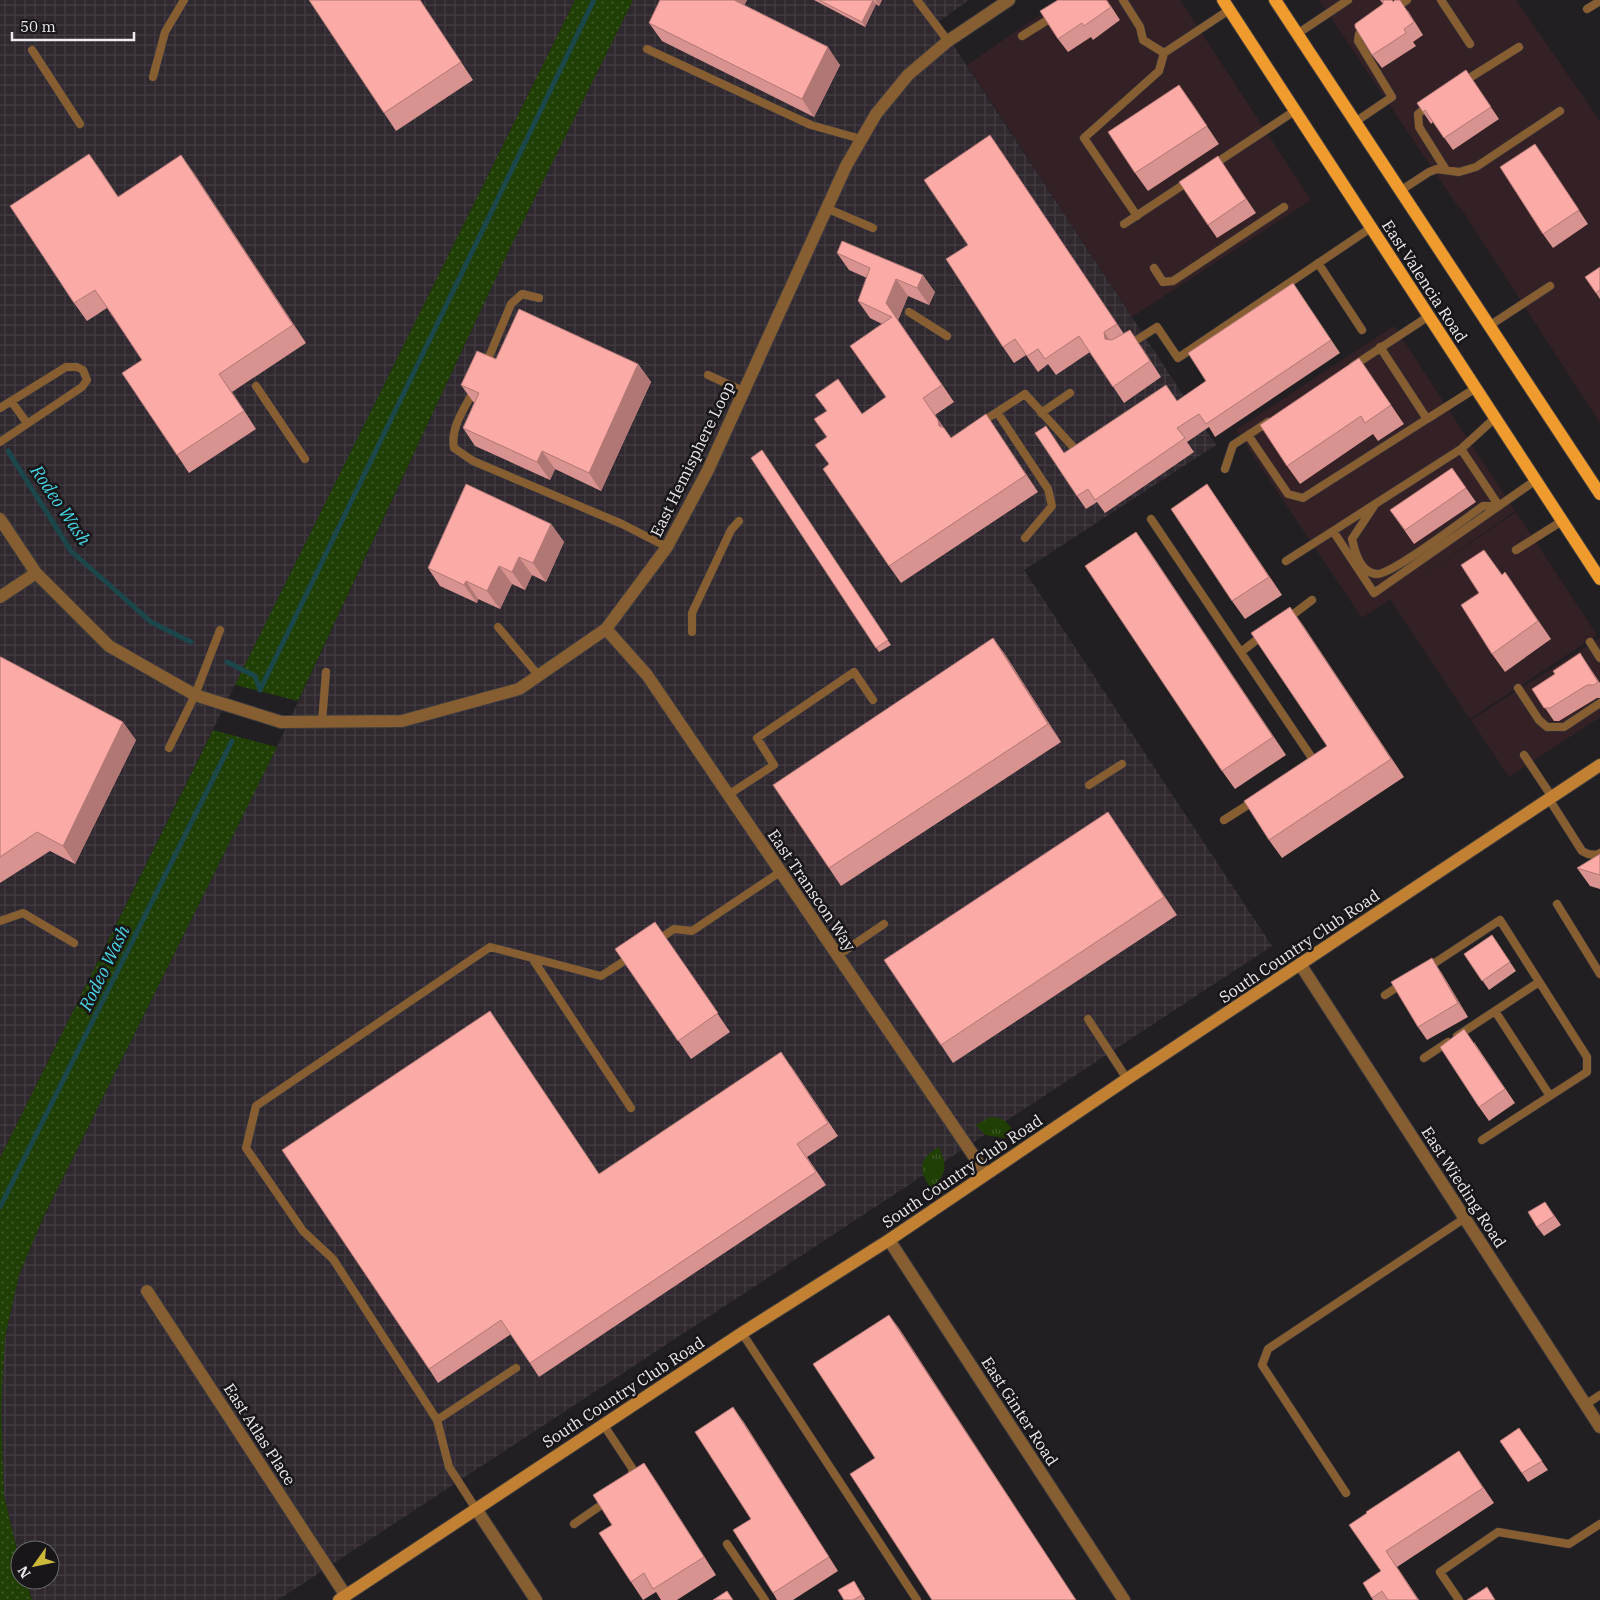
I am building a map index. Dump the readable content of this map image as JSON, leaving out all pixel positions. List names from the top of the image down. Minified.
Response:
{"streets":{"main road":["East Valencia Road"],"street":["East Hemisphere Loop","East Transcon Way","South Country Club Road","East Wieding Road","East Ginter Road","East Atlas Place"]},"crossings":[["East Hemisphere Loop","East Transcon Way"],["East Transcon Way","South Country Club Road"],["South Country Club Road","East Wieding Road"],["South Country Club Road","East Ginter Road"],["South Country Club Road","East Atlas Place"]],"water":["Rodeo Wash"],"scale_bar":"50 m","north":"bottom left"}
